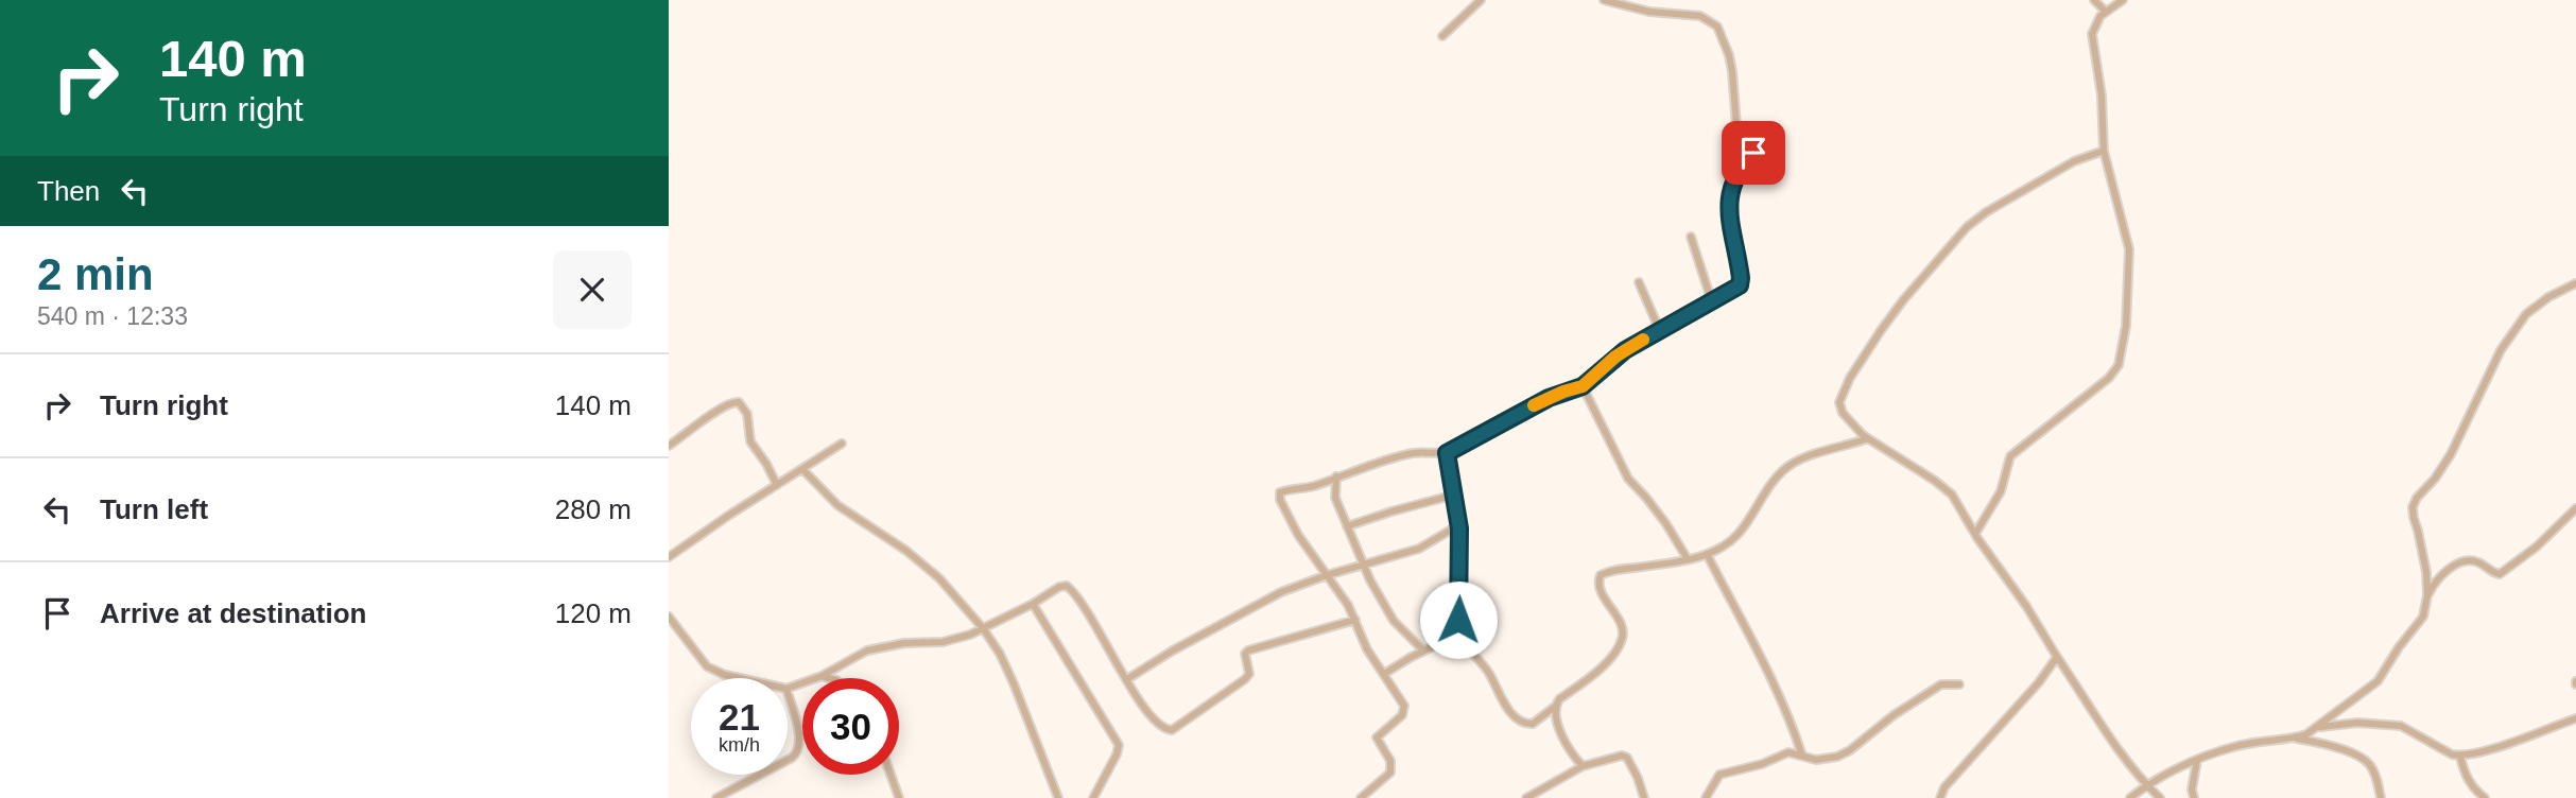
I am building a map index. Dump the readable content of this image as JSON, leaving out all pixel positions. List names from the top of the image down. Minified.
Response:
{"page":{"turn":["140 m","Turn right"],"then":"Then","heading":["2 min","540 m · 12:33"],"list":[{"name":"Turn right","value":"140 m"},{"name":"Turn left","value":"280 m"},{"name":"Arrive at destination","value":"120 m"}],"speed":"21 km/h","limit":"30"}}
